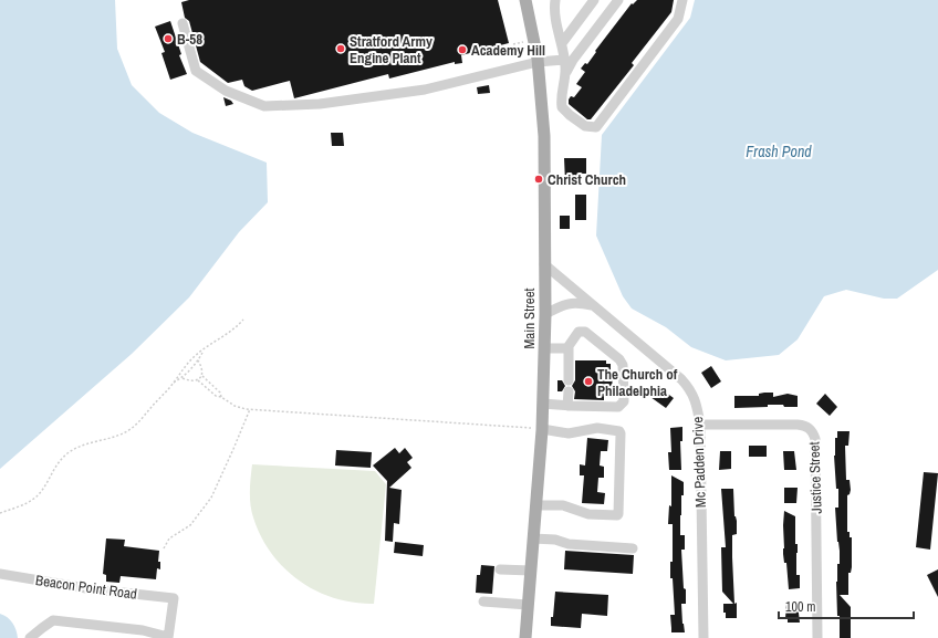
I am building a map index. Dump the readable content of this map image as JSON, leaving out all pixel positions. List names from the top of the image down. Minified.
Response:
{"streets":{"main road":["Main Street"],"street":["Mc Padden Drive","Justice Street","Beacon Point Road"]},"crossings":[["Main Street","Mc Padden Drive"],["Mc Padden Drive","Justice Street"]],"water":["Frash Pond"],"places":["B-58","Stratford Army Engine Plant","Academy Hill","Christ Church","The Church of Philadelphia"],"scale_bar":"100 m"}
